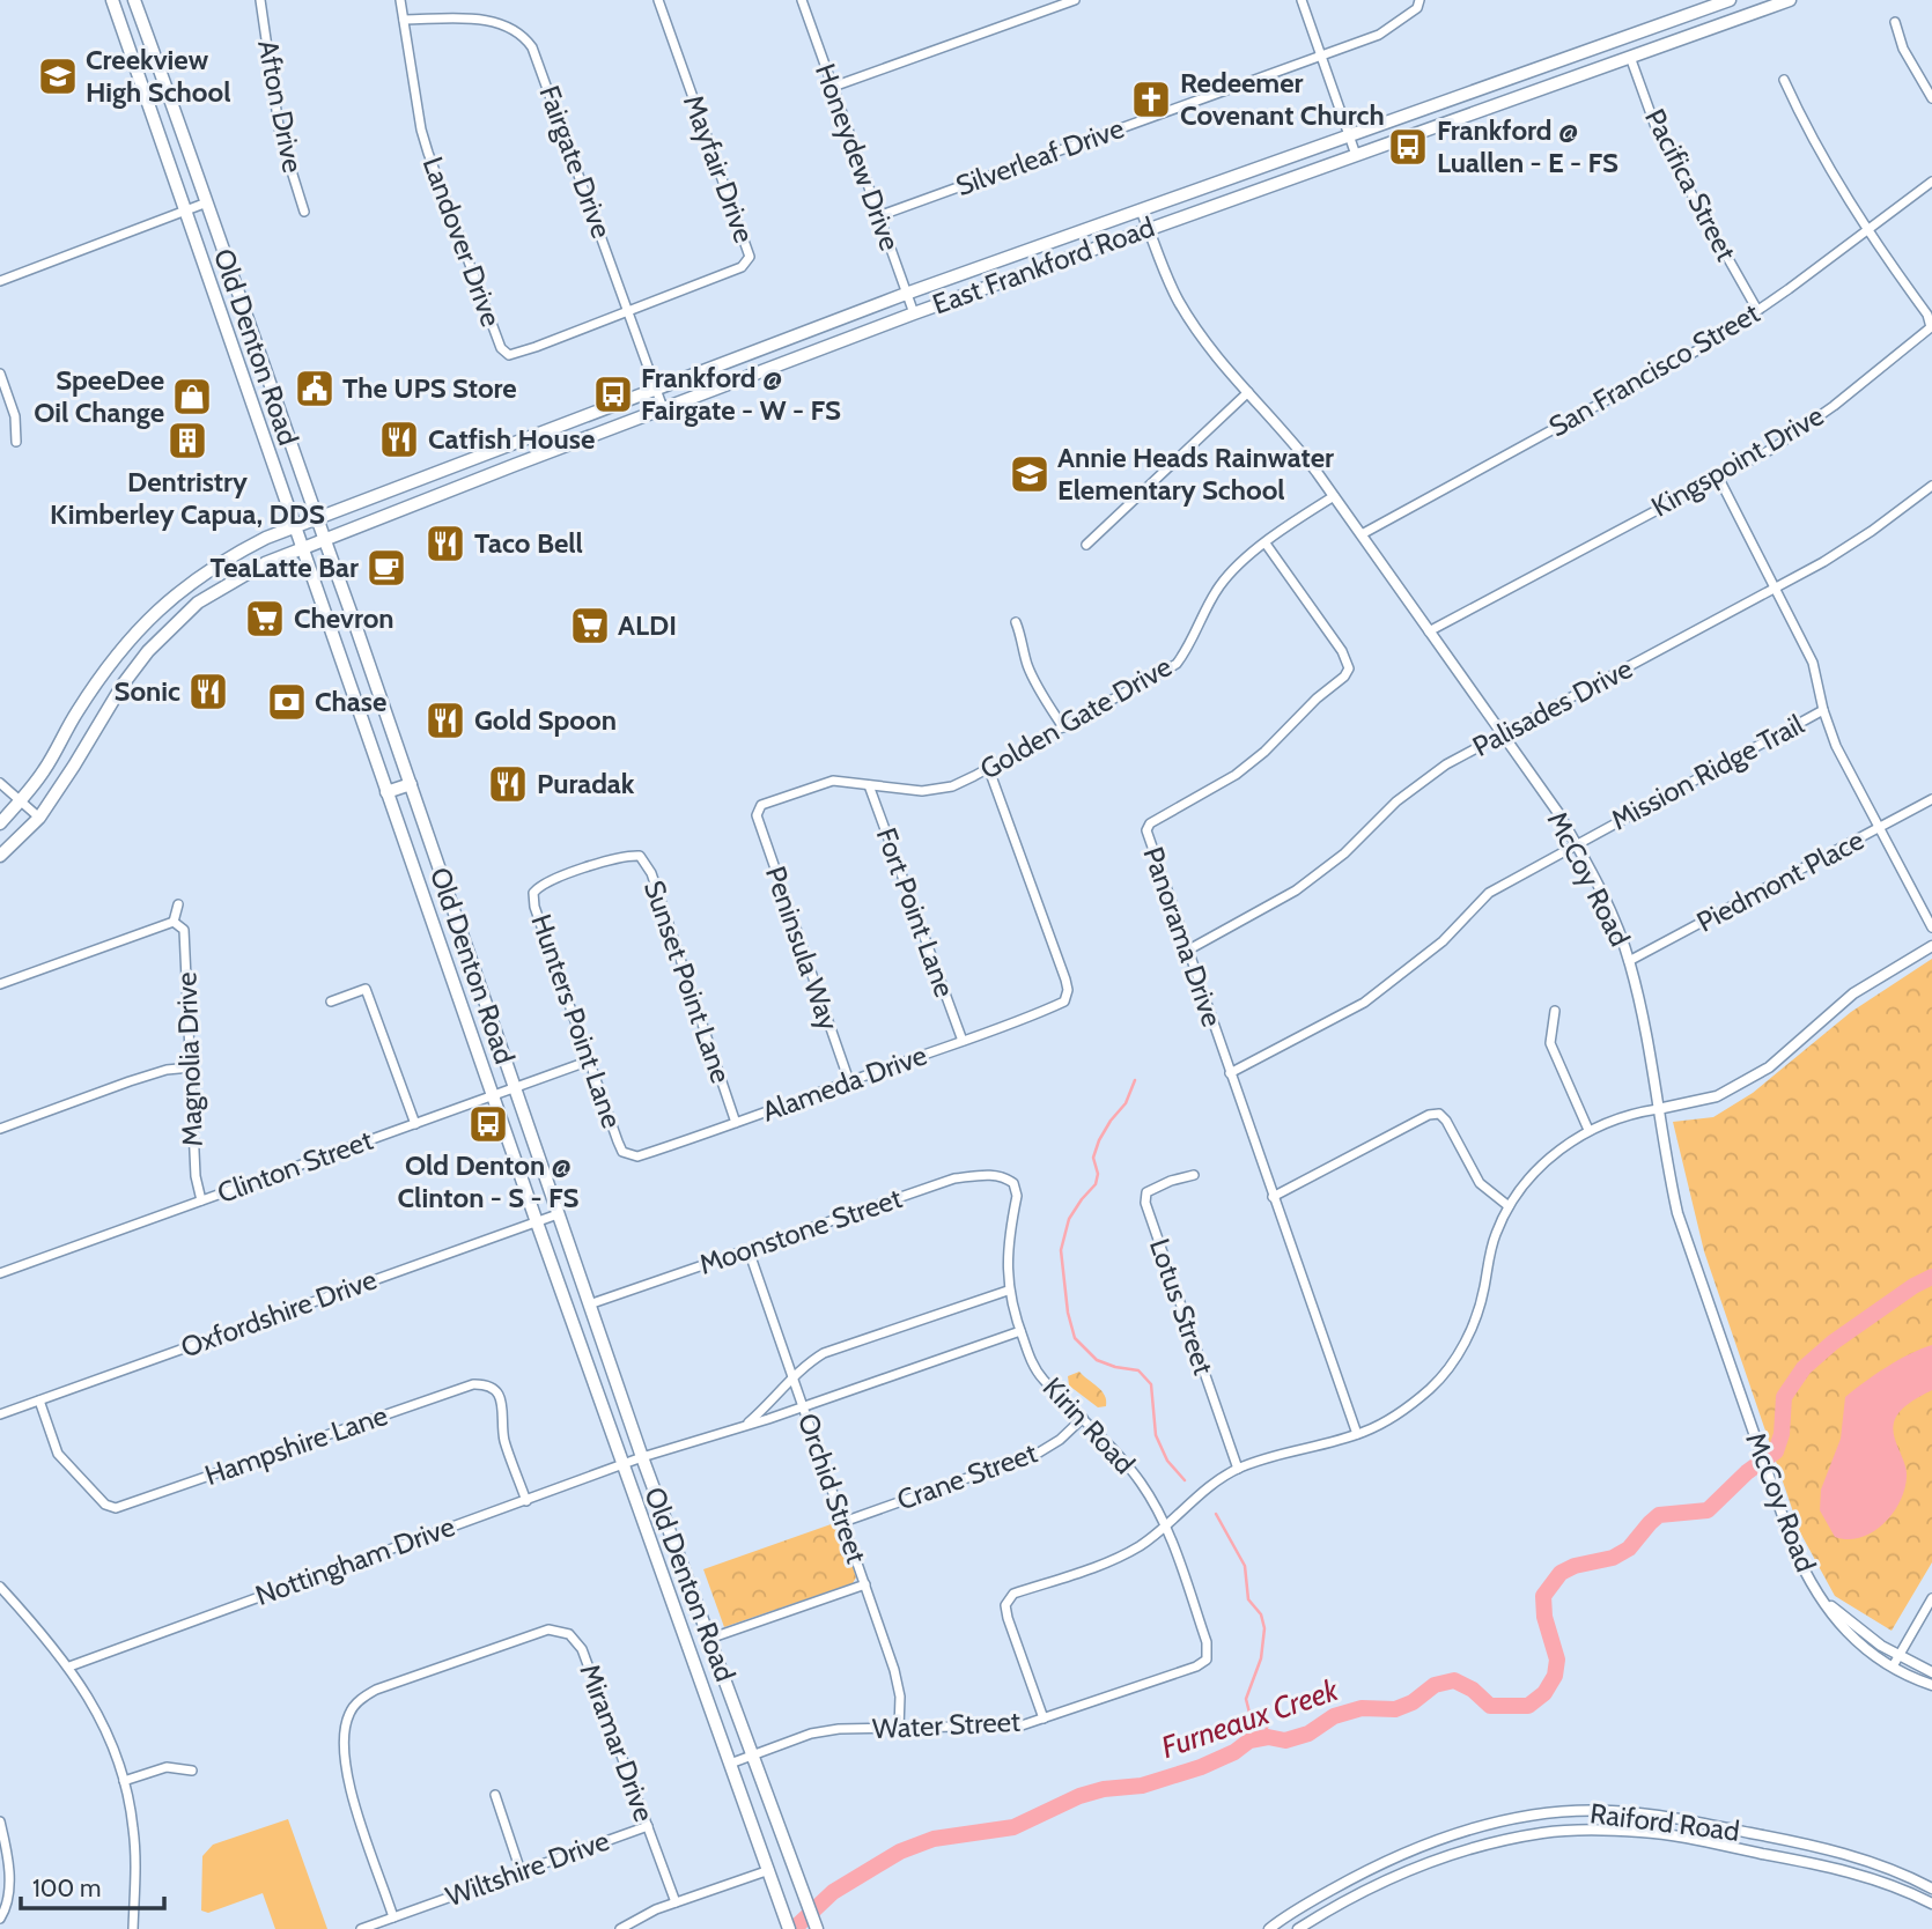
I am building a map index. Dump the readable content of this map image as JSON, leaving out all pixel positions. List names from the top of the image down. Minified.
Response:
{"streets":{"main road":["East Frankford Road","Old Denton Road"],"street":["Afton Drive","Honeydew Drive","Silverleaf Drive","Fairgate Drive","Mayfair Drive","Pacifica Street","Landover Drive","San Francisco Street","Kingspoint Drive","Palisades Drive","Golden Gate Drive","Mission Ridge Trail","McCoy Road","Piedmont Place","Fort Point Lane","Panorama Drive","Peninsula Way","Sunset Point Lane","Hunters Point Lane","Magnolia Drive","Alameda Drive","Clinton Street","Moonstone Street","Lotus Street","Oxfordshire Drive","Kirin Road","Hampshire Lane","Crane Street","Orchid Street","Nottingham Drive","Water Street","Miramar Drive","Raiford Road","Wiltshire Drive"]},"crossings":[["Honeydew Drive","Silverleaf Drive"],["Honeydew Drive","East Frankford Road"],["Fairgate Drive","Mayfair Drive"],["Fairgate Drive","Landover Drive"],["Fairgate Drive","East Frankford Road"],["Mayfair Drive","Landover Drive"],["Pacifica Street","East Frankford Road"],["Pacifica Street","San Francisco Street"],["East Frankford Road","Old Denton Road"],["East Frankford Road","McCoy Road"],["Old Denton Road","Clinton Street"],["Old Denton Road","Moonstone Street"],["Old Denton Road","Oxfordshire Drive"],["Old Denton Road","Nottingham Drive"],["Old Denton Road","Water Street"],["San Francisco Street","Kingspoint Drive"],["San Francisco Street","McCoy Road"],["Kingspoint Drive","McCoy Road"],["Palisades Drive","McCoy Road"],["Palisades Drive","Panorama Drive"],["Golden Gate Drive","McCoy Road"],["Golden Gate Drive","Fort Point Lane"],["Golden Gate Drive","Panorama Drive"],["Golden Gate Drive","Peninsula Way"],["Golden Gate Drive","Alameda Drive"],["Mission Ridge Trail","McCoy Road"],["Mission Ridge Trail","Panorama Drive"],["McCoy Road","Piedmont Place"],["Fort Point Lane","Alameda Drive"],["Peninsula Way","Alameda Drive"],["Sunset Point Lane","Hunters Point Lane"],["Sunset Point Lane","Alameda Drive"],["Hunters Point Lane","Alameda Drive"],["Hunters Point Lane","Clinton Street"],["Magnolia Drive","Clinton Street"],["Moonstone Street","Kirin Road"],["Moonstone Street","Orchid Street"],["Oxfordshire Drive","Hampshire Lane"],["Kirin Road","Crane Street"],["Kirin Road","Nottingham Drive"],["Kirin Road","Water Street"],["Hampshire Lane","Nottingham Drive"],["Crane Street","Orchid Street"],["Orchid Street","Nottingham Drive"],["Orchid Street","Water Street"],["Miramar Drive","Wiltshire Drive"]],"water":["Furneaux Creek"],"places":{"school or university":["Creekview High School","Annie Heads Rainwater Elementary School"],"church":["Redeemer Covenant Church"],"bus stop":["Frankford @ Luallen - E - FS","Frankford @ Fairgate - W - FS","Old Denton @ Clinton - S - FS"],"public building":["The UPS Store"],"shop":["SpeeDee Oil Change"],"restaurant":["Catfish House","Taco Bell","Sonic","Gold Spoon","Puradak"],"building":["Dentristry Kimberley Capua, DDS"],"cafe":["TeaLatte Bar"],"supermarket":["Chevron","ALDI"],"bank":["Chase"]},"scale_bar":"100 m"}
